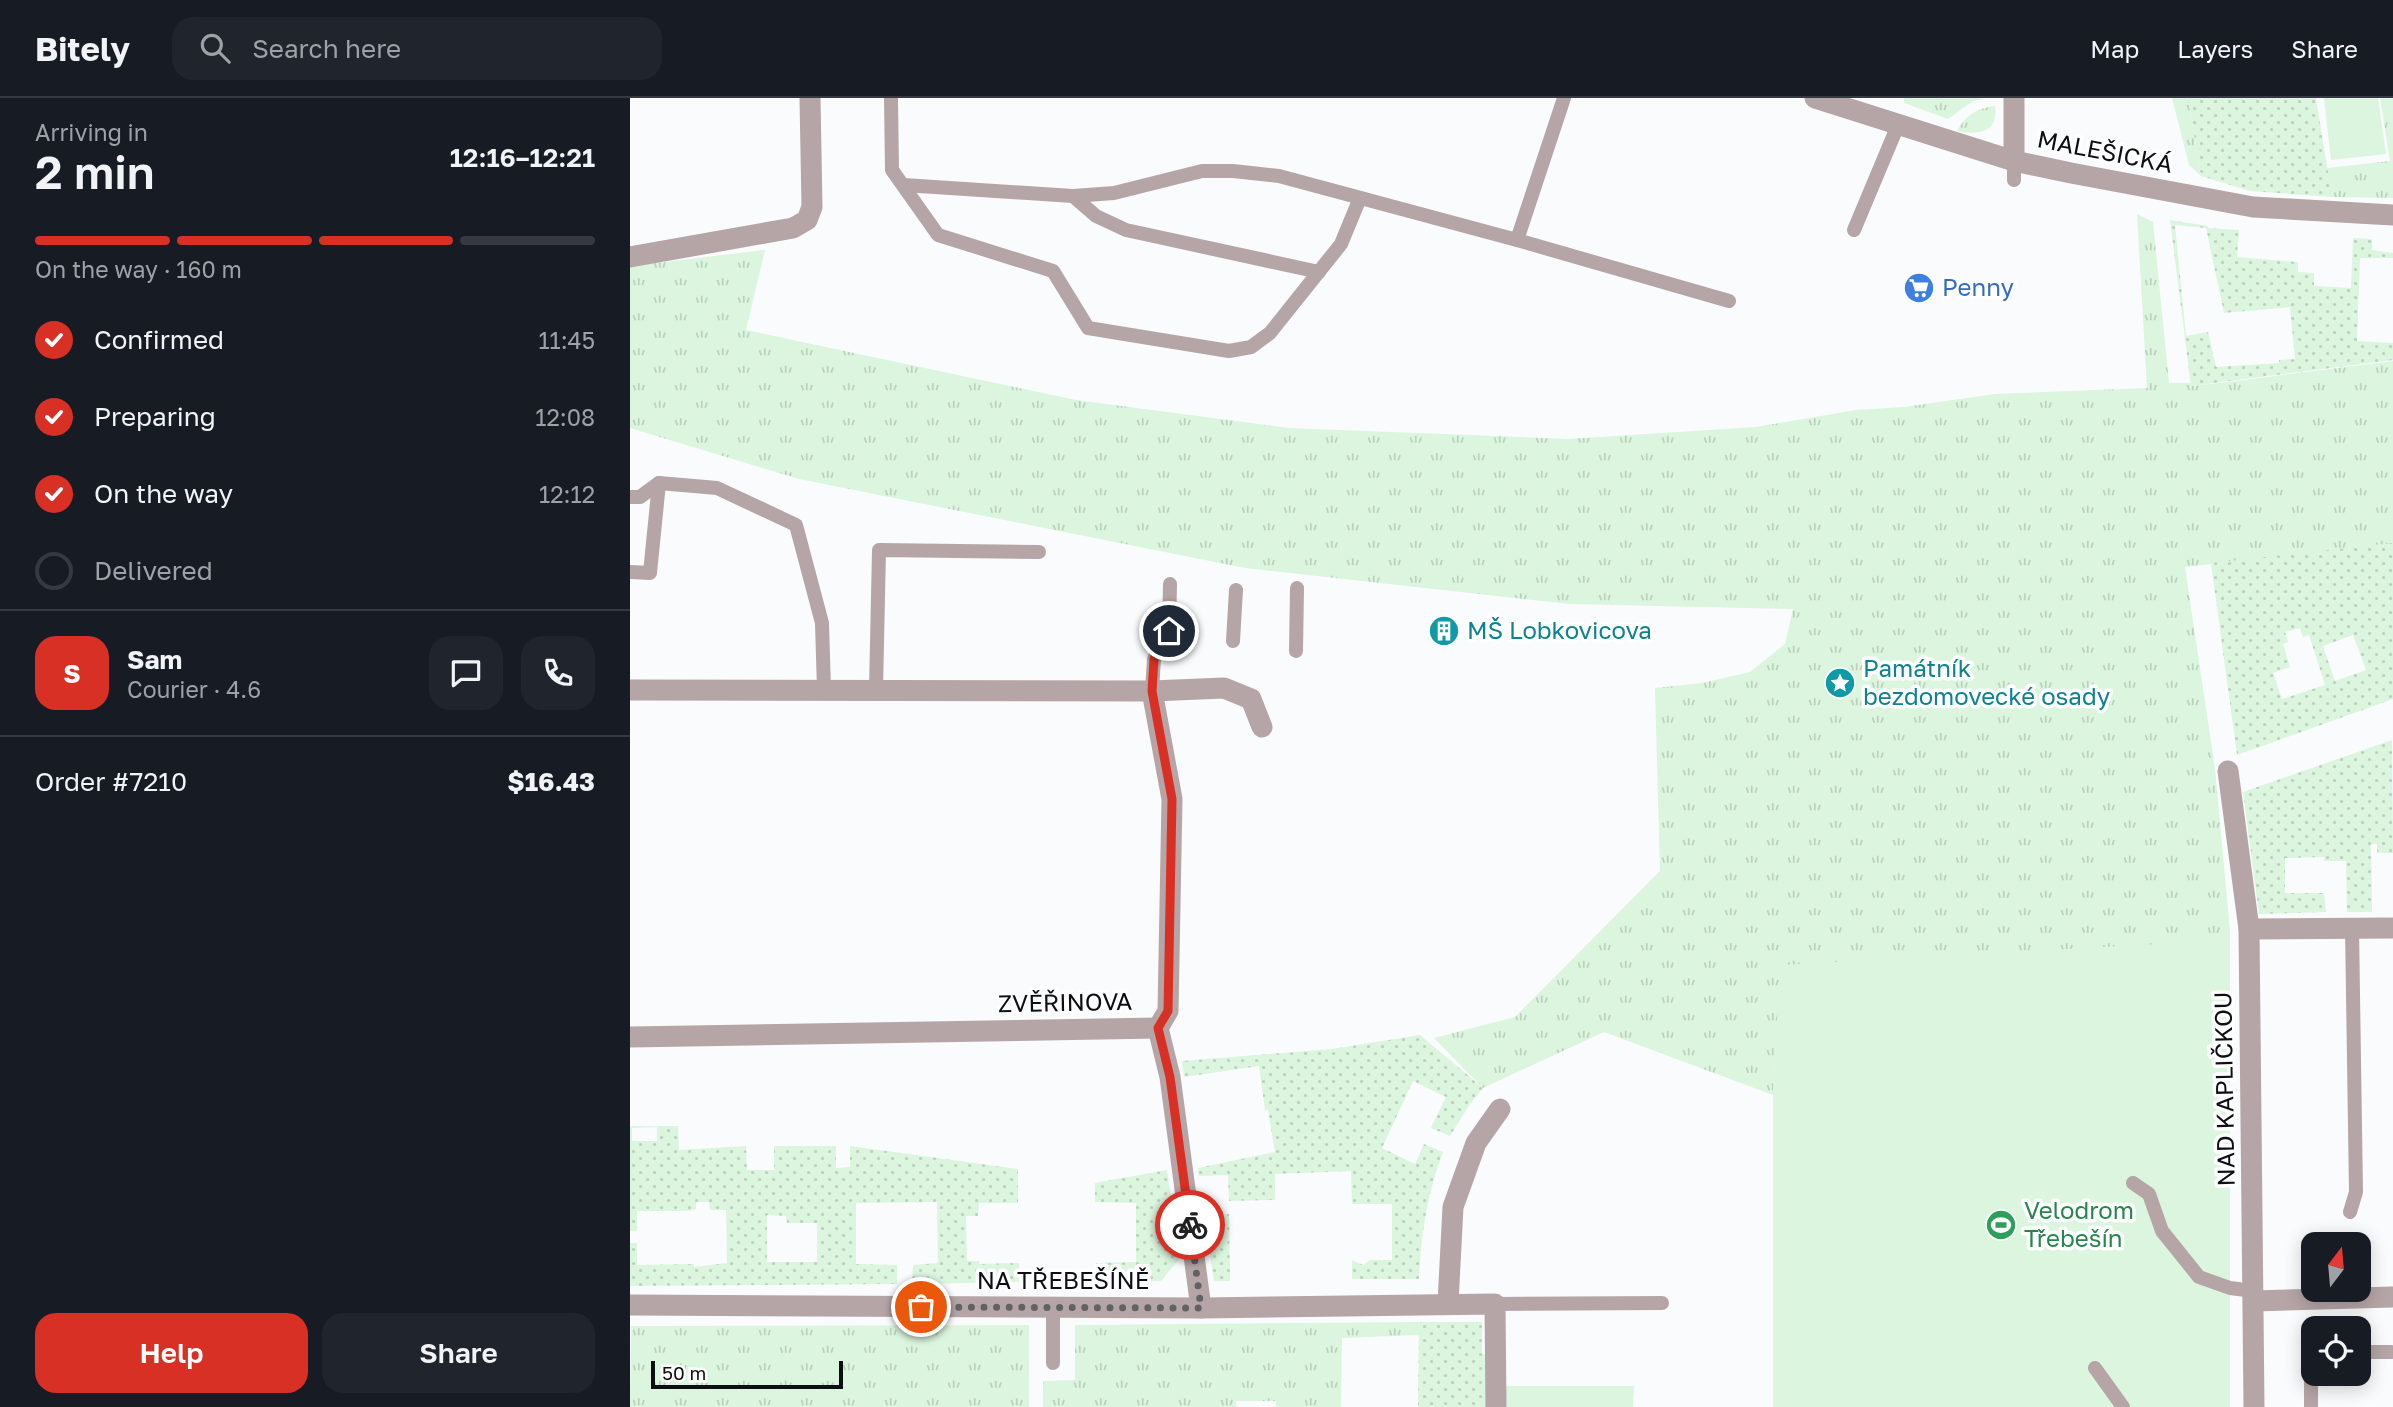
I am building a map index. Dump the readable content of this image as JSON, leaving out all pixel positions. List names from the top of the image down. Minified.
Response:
{"streets":{"street":["MALEŠICKÁ","ZVĚŘINOVA","NAD KAPLIČKOU","NA TŘEBEŠÍNĚ"]},"places":{"supermarket":["Penny"],"building":["MŠ Lobkovicova"],"place":["Památník bezdomovecké osady"],"sports":["Velodrom Třebešín"]},"scale_bar":"50 m","north":"top","page":{"header":"Bitely","search":"Search here","nav":["Map","Layers","Share"],"heading":["2 min","Arriving in","12:16–12:21"],"panel":["Sam","Courier · 4.6","Order #7210","$16.43"],"bar":"On the way · 160 m","list":[["Confirmed","11:45"],["Preparing","12:08"],["On the way","12:12"],"Delivered"],"round":"S","buttons":["Help","Share"],"scale":"50 m"}}
